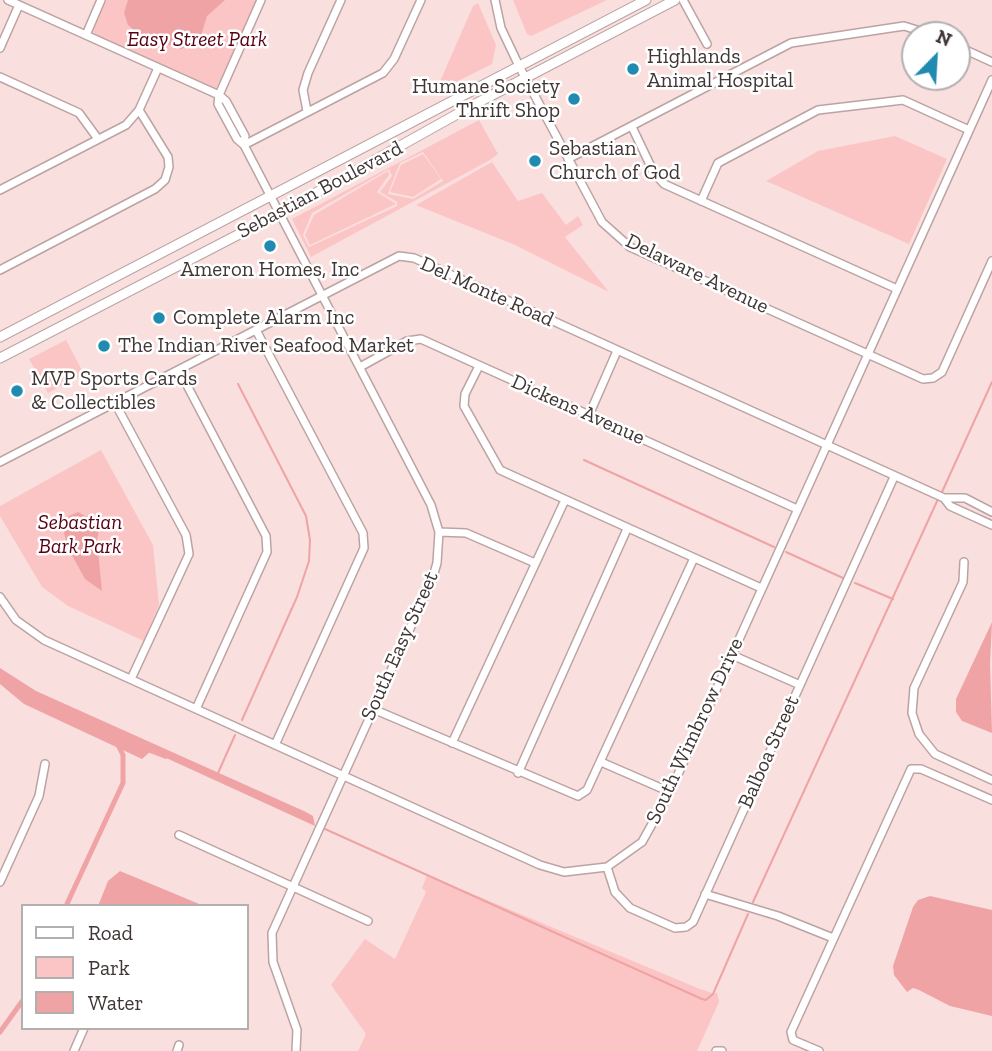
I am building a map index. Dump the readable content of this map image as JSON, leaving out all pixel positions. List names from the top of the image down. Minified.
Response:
{"streets":{"main road":["Sebastian Boulevard"],"street":["Delaware Avenue","Del Monte Road","Dickens Avenue","South Easy Street","South Wimbrow Drive","Balboa Street"]},"crossings":[["Sebastian Boulevard","Delaware Avenue"],["Sebastian Boulevard","South Easy Street"],["Delaware Avenue","South Wimbrow Drive"],["Del Monte Road","South Easy Street"],["Del Monte Road","South Wimbrow Drive"],["Del Monte Road","Balboa Street"],["Dickens Avenue","South Easy Street"],["Dickens Avenue","South Wimbrow Drive"],["South Easy Street","South Wimbrow Drive"],["South Wimbrow Drive","Balboa Street"]],"parks":["Easy Street Park","Sebastian Bark Park"],"places":["Highlands Animal Hospital","Humane Society Thrift Shop","Sebastian Church of God","Ameron Homes, Inc","Complete Alarm Inc","The Indian River Seafood Market","MVP Sports Cards & Collectibles"],"legend":["Road","Park","Water"],"north":"top right"}
